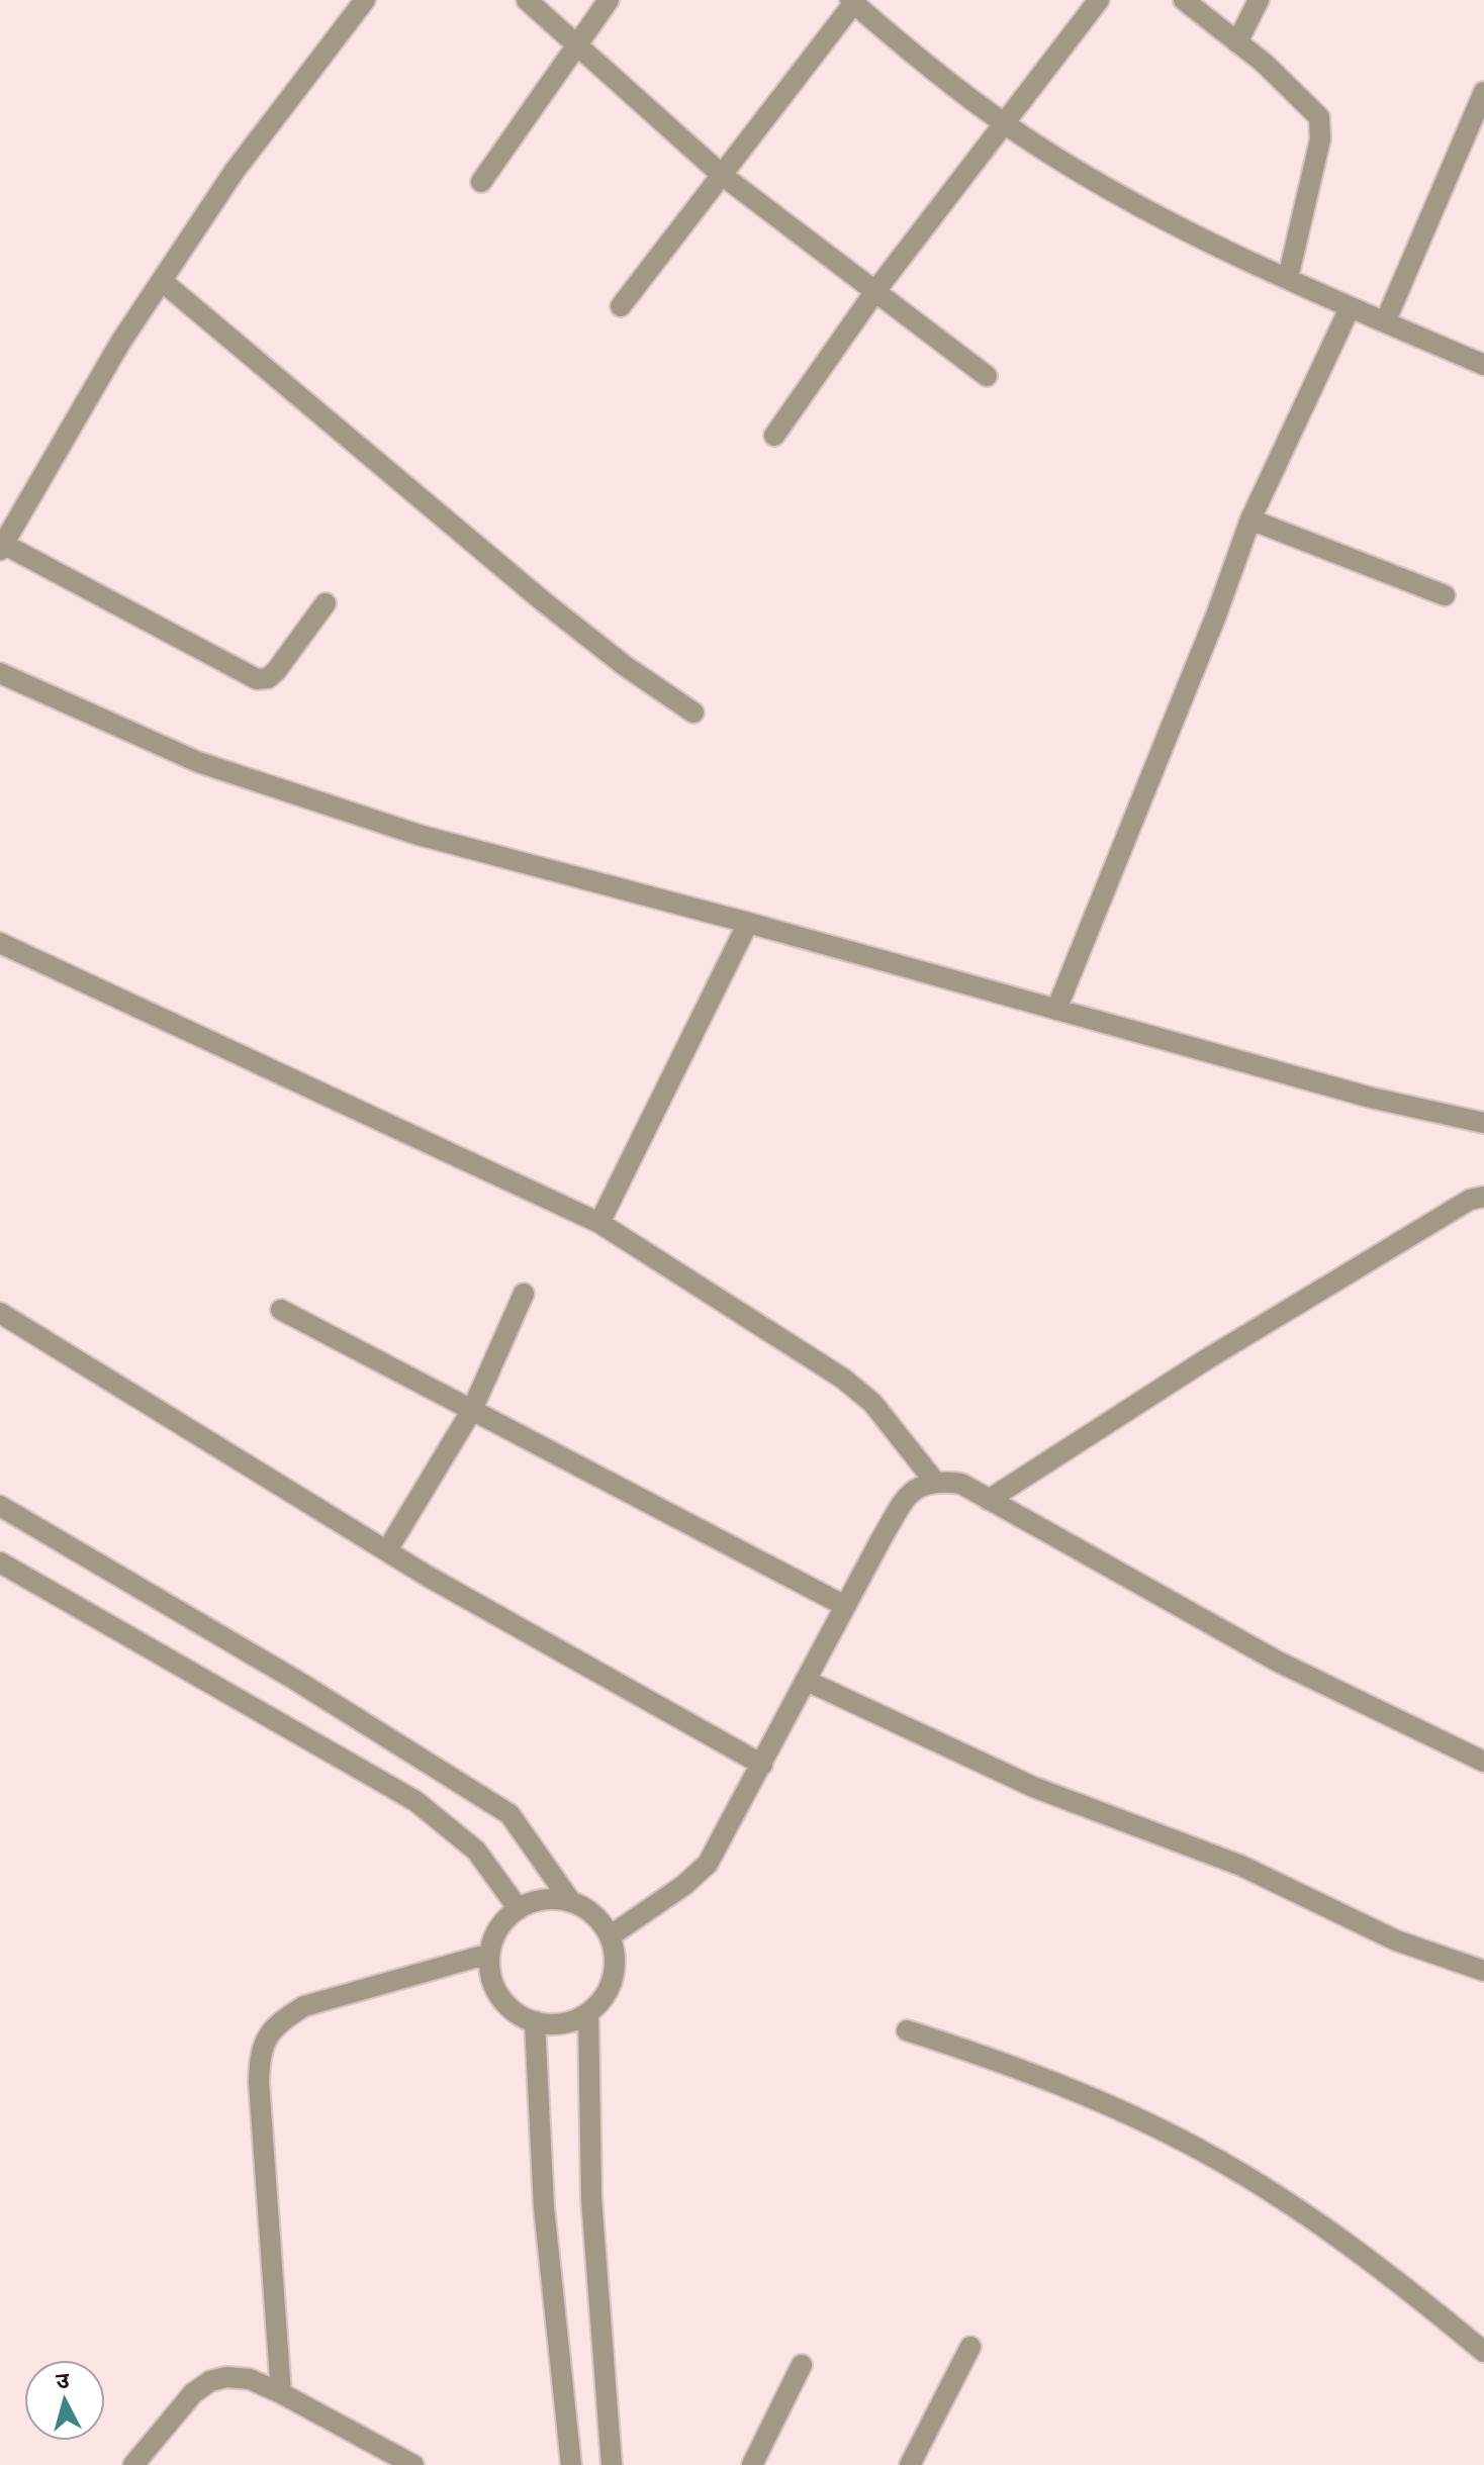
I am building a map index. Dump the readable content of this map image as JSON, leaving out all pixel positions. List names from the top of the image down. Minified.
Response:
{"north":"top"}
